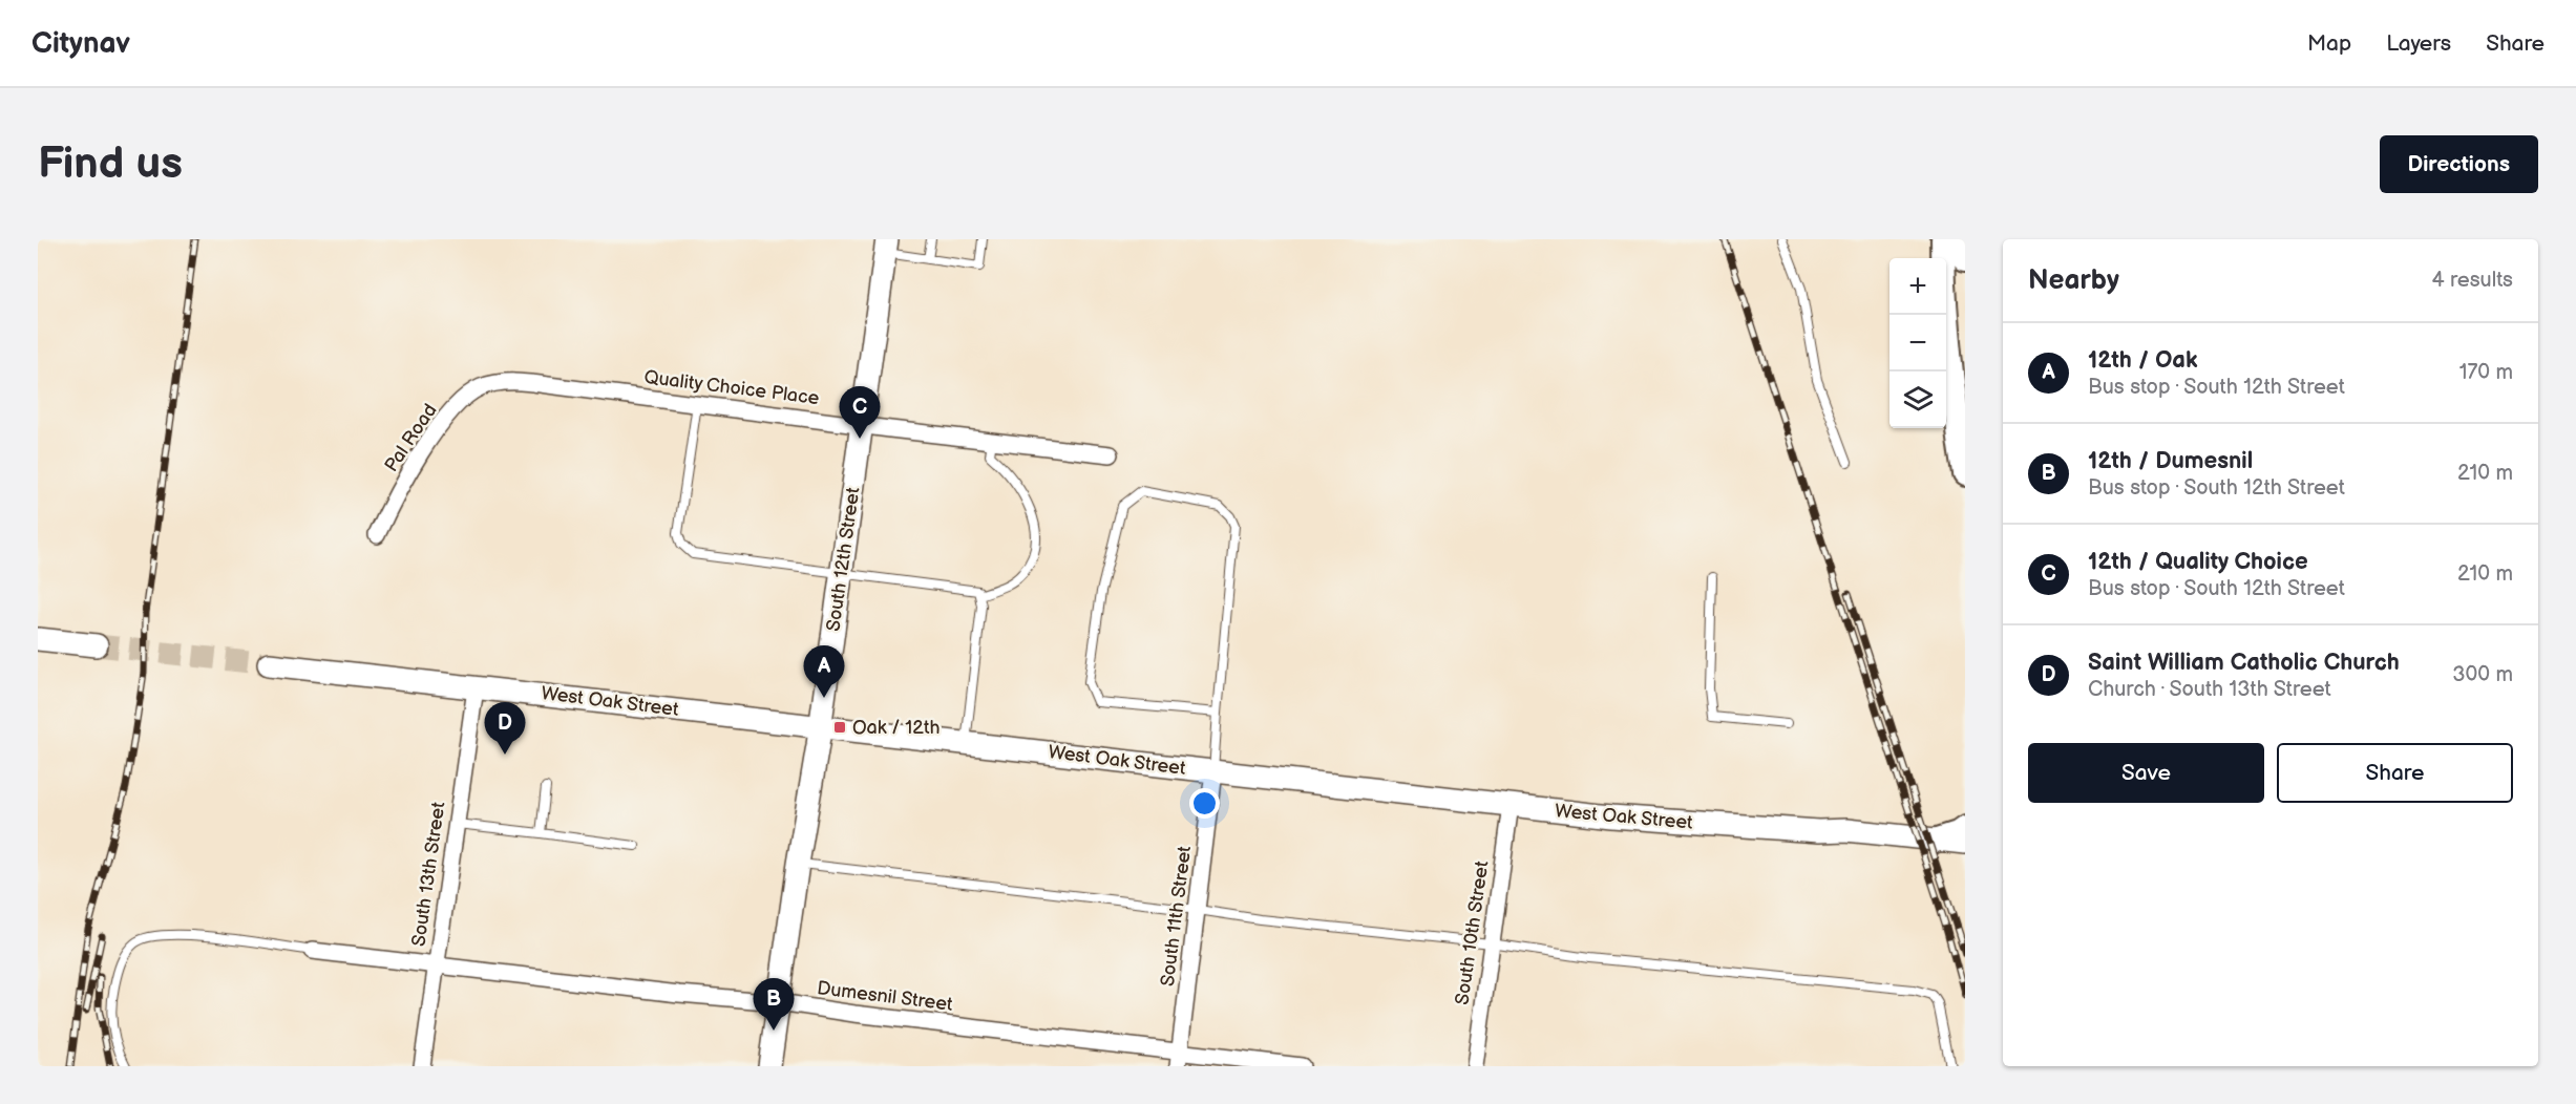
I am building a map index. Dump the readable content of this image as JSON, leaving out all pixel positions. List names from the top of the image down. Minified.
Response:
{"streets":{"main road":["South 12th Street","West Oak Street"],"street":["Quality Choice Place","Pal Road","South 13th Street","South 11th Street","South 10th Street","Dumesnil Street"]},"crossings":[["Quality Choice Place","Pal Road"],["Quality Choice Place","South 12th Street"],["South 12th Street","West Oak Street"],["South 12th Street","Dumesnil Street"],["West Oak Street","South 13th Street"],["West Oak Street","South 11th Street"],["West Oak Street","South 10th Street"],["South 13th Street","Dumesnil Street"],["South 11th Street","Dumesnil Street"]],"places":{"transit":["Oak / 12th"]},"page":{"header":"Citynav","nav":["Map","Layers","Share"],"buttons":["Directions",["Save","Share"]],"title":"Find us","heading":["Nearby","4 results"],"map_buttons":["+","−"],"list":[{"mark":"A","name":"12th / Oak","note":"Bus stop · South 12th Street","value":"170 m"},{"mark":"B","name":"12th / Dumesnil","note":"Bus stop · South 12th Street","value":"210 m"},{"mark":"C","name":"12th / Quality Choice","note":"Bus stop · South 12th Street","value":"210 m"},{"mark":"D","name":"Saint William Catholic Church","note":"Church · South 13th Street","value":"300 m"}],"pins":["C","A","D","B"]}}
